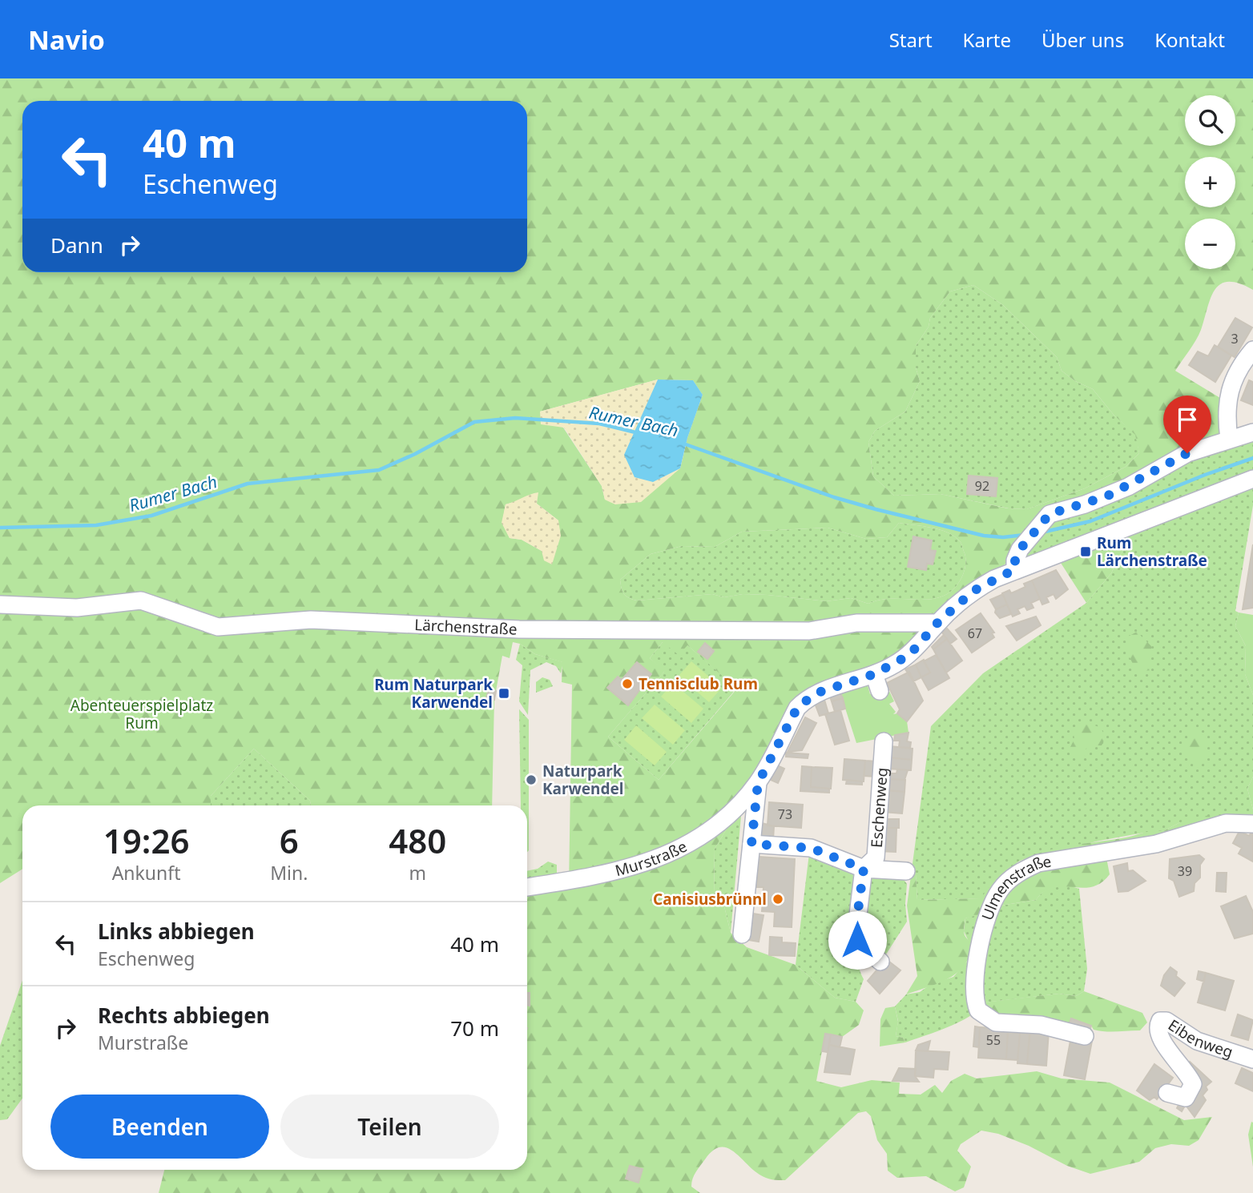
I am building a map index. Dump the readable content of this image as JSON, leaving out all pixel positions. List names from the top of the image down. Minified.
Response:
{"streets":{"street":["Lärchenstraße","Eschenweg","Murstraße","Ulmenstraße","Eibenweg"]},"crossings":[["Lärchenstraße","Murstraße"],["Eschenweg","Murstraße"]],"water":["Rumer Bach"],"parks":["Abenteuerspielplatz Rum"],"places":{"transit":["Rum Lärchenstraße","Rum Naturpark Karwendel"],"other":["Tennisclub Rum","Naturpark Karwendel","Canisiusbrünnl"]},"house_numbers":["3","92","67","73","39","55"],"page":{"header":"Navio","nav":["Start","Karte","Über uns","Kontakt"],"map_buttons":["+","−"],"turn":["40 m","Eschenweg"],"then":"Dann","eta":["19:26","Ankunft","6","Min.","480","m"],"list":[{"name":"Links abbiegen","note":"Eschenweg","value":"40 m"},{"name":"Rechts abbiegen","note":"Murstraße","value":"70 m"}],"buttons":["Beenden","Teilen"]}}
